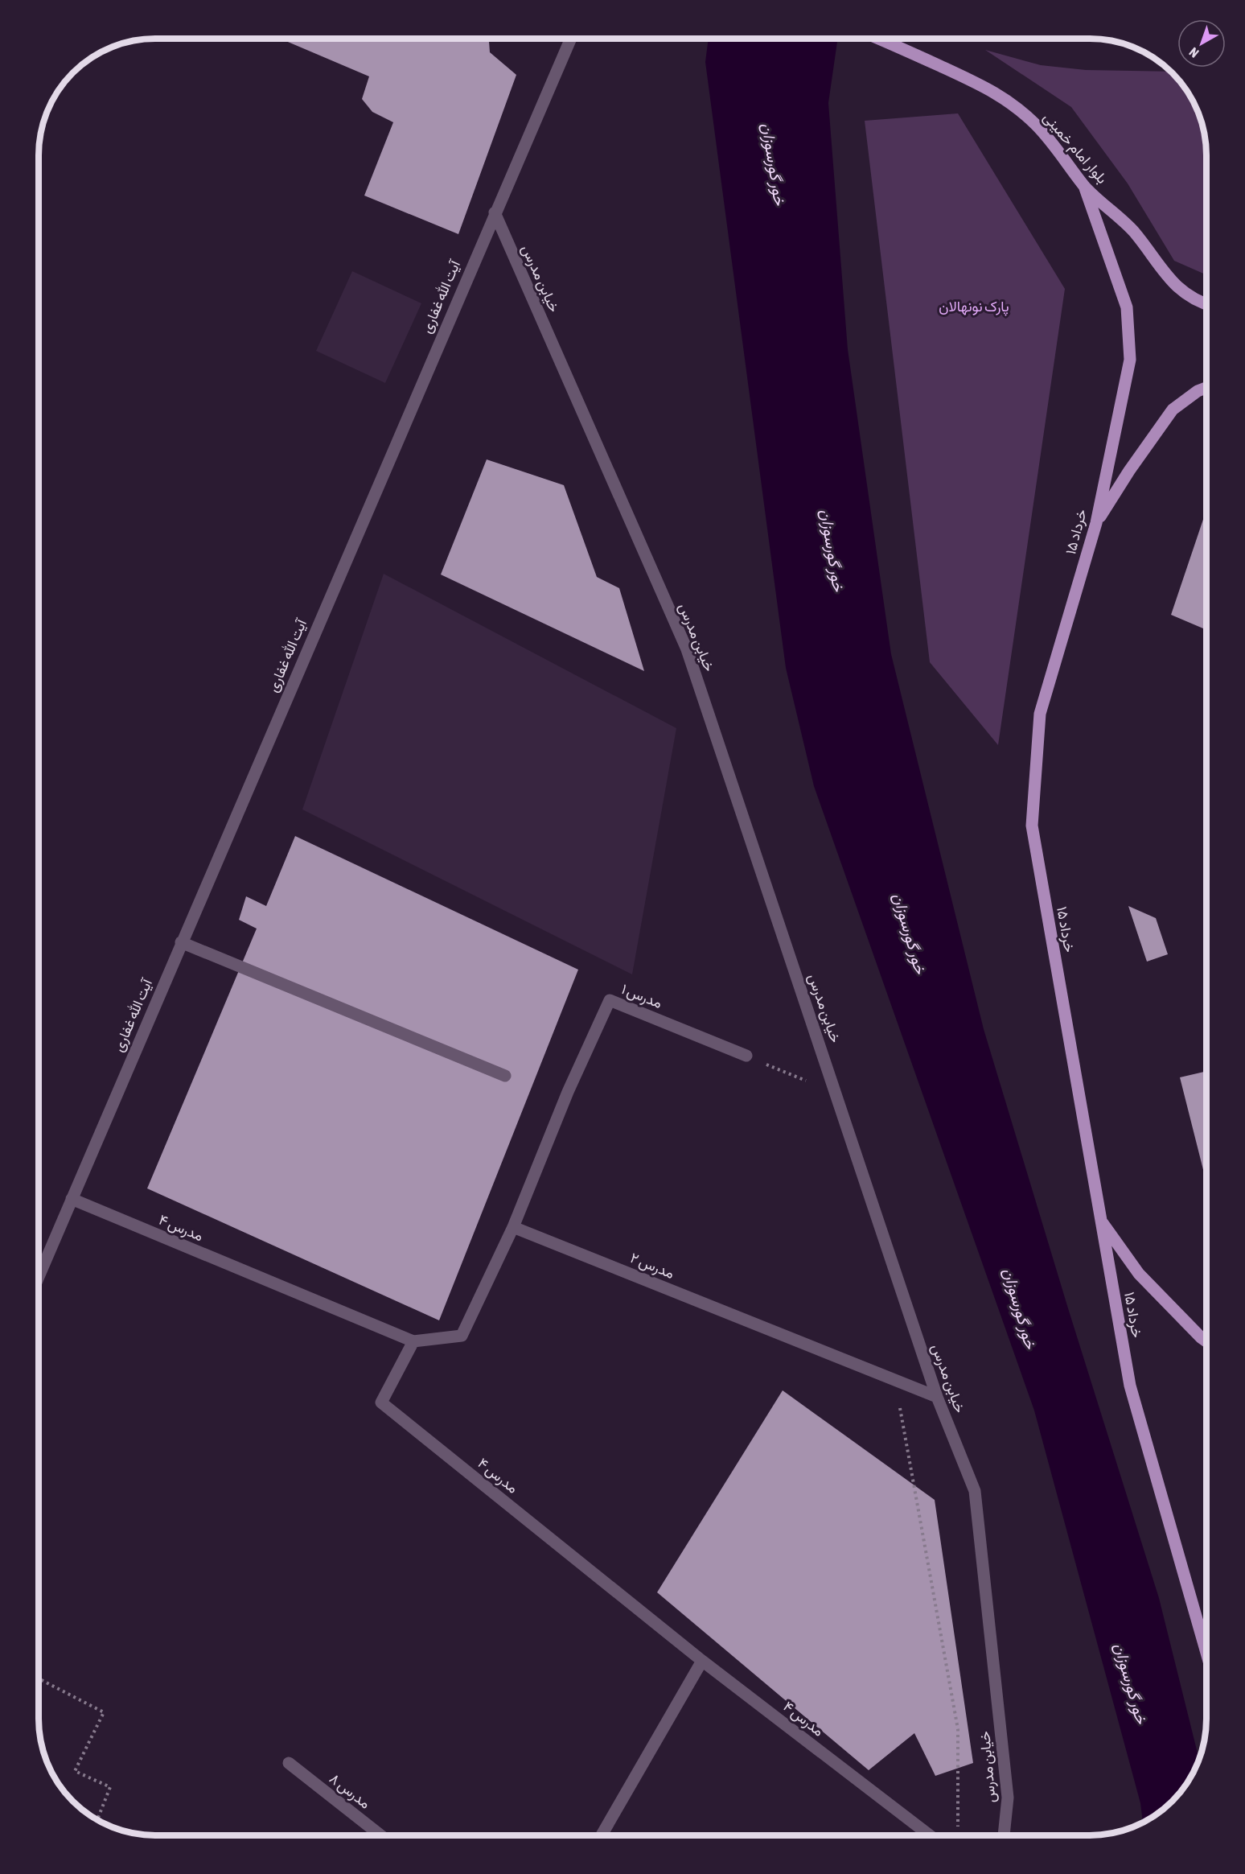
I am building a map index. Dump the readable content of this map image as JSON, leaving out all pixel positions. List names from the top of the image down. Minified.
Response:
{"streets":{"main road":["بلوار امام خمینی","۱۵ خرداد"],"street":["خیابن مدرس","آیت الله غفاری","مدرس ۱","مدرس ۴","مدرس ۲","مدرس ۸"]},"crossings":[["بلوار امام خمینی","۱۵ خرداد"],["خیابن مدرس","آیت الله غفاری"],["خیابن مدرس","مدرس ۲"],["آیت الله غفاری","مدرس ۴"],["مدرس ۱","مدرس ۲"]],"water":["خور گورسوزان"],"parks":["پارک نونهالان"],"north":"bottom left"}
